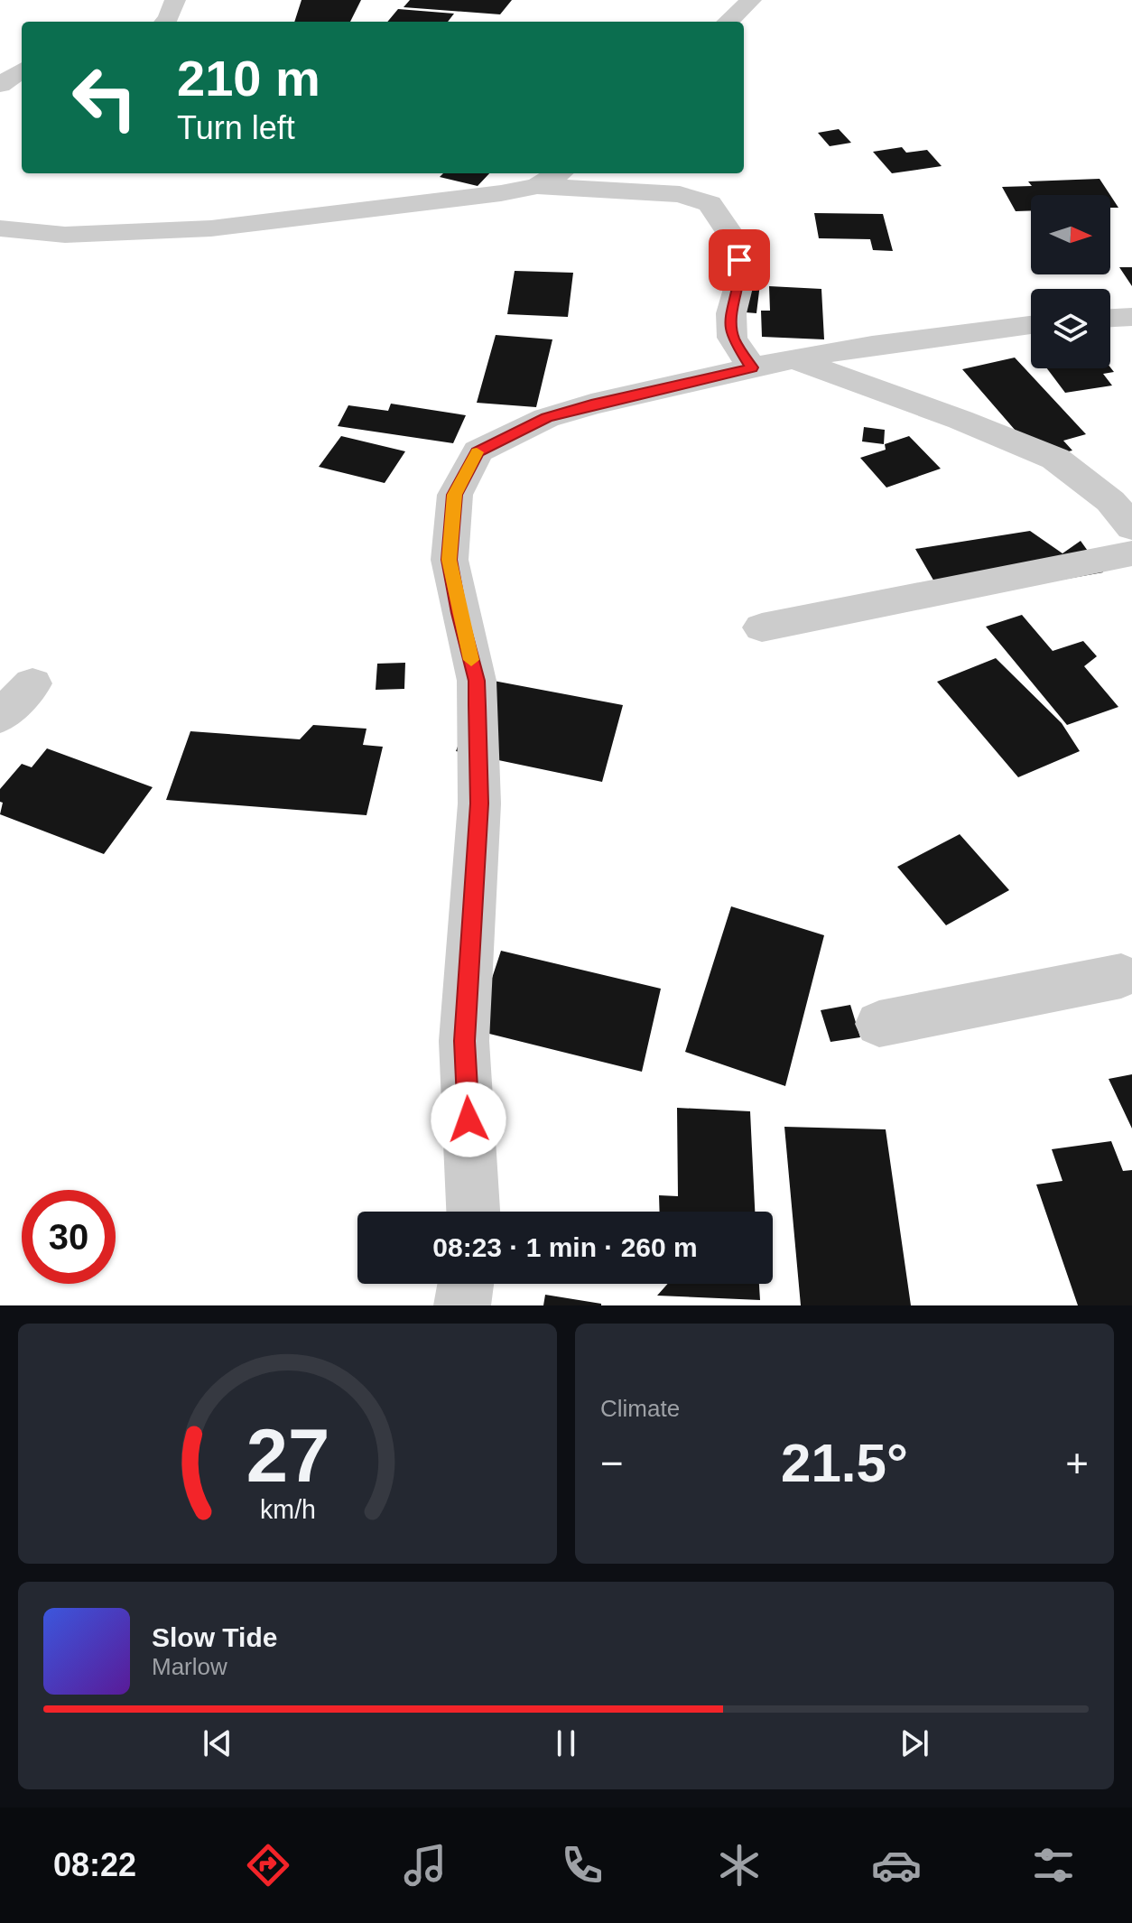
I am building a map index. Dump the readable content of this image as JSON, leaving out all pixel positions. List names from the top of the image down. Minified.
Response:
{"north":"right","page":{"turn":["210 m","Turn left"],"limit":"30","trip":"08:23 · 1 min · 260 m","tile":"Climate","heat":["−","21.5°","+"],"song":["Slow Tide","Marlow"],"tabs":"08:22","gauge":["27","km/h"]}}
